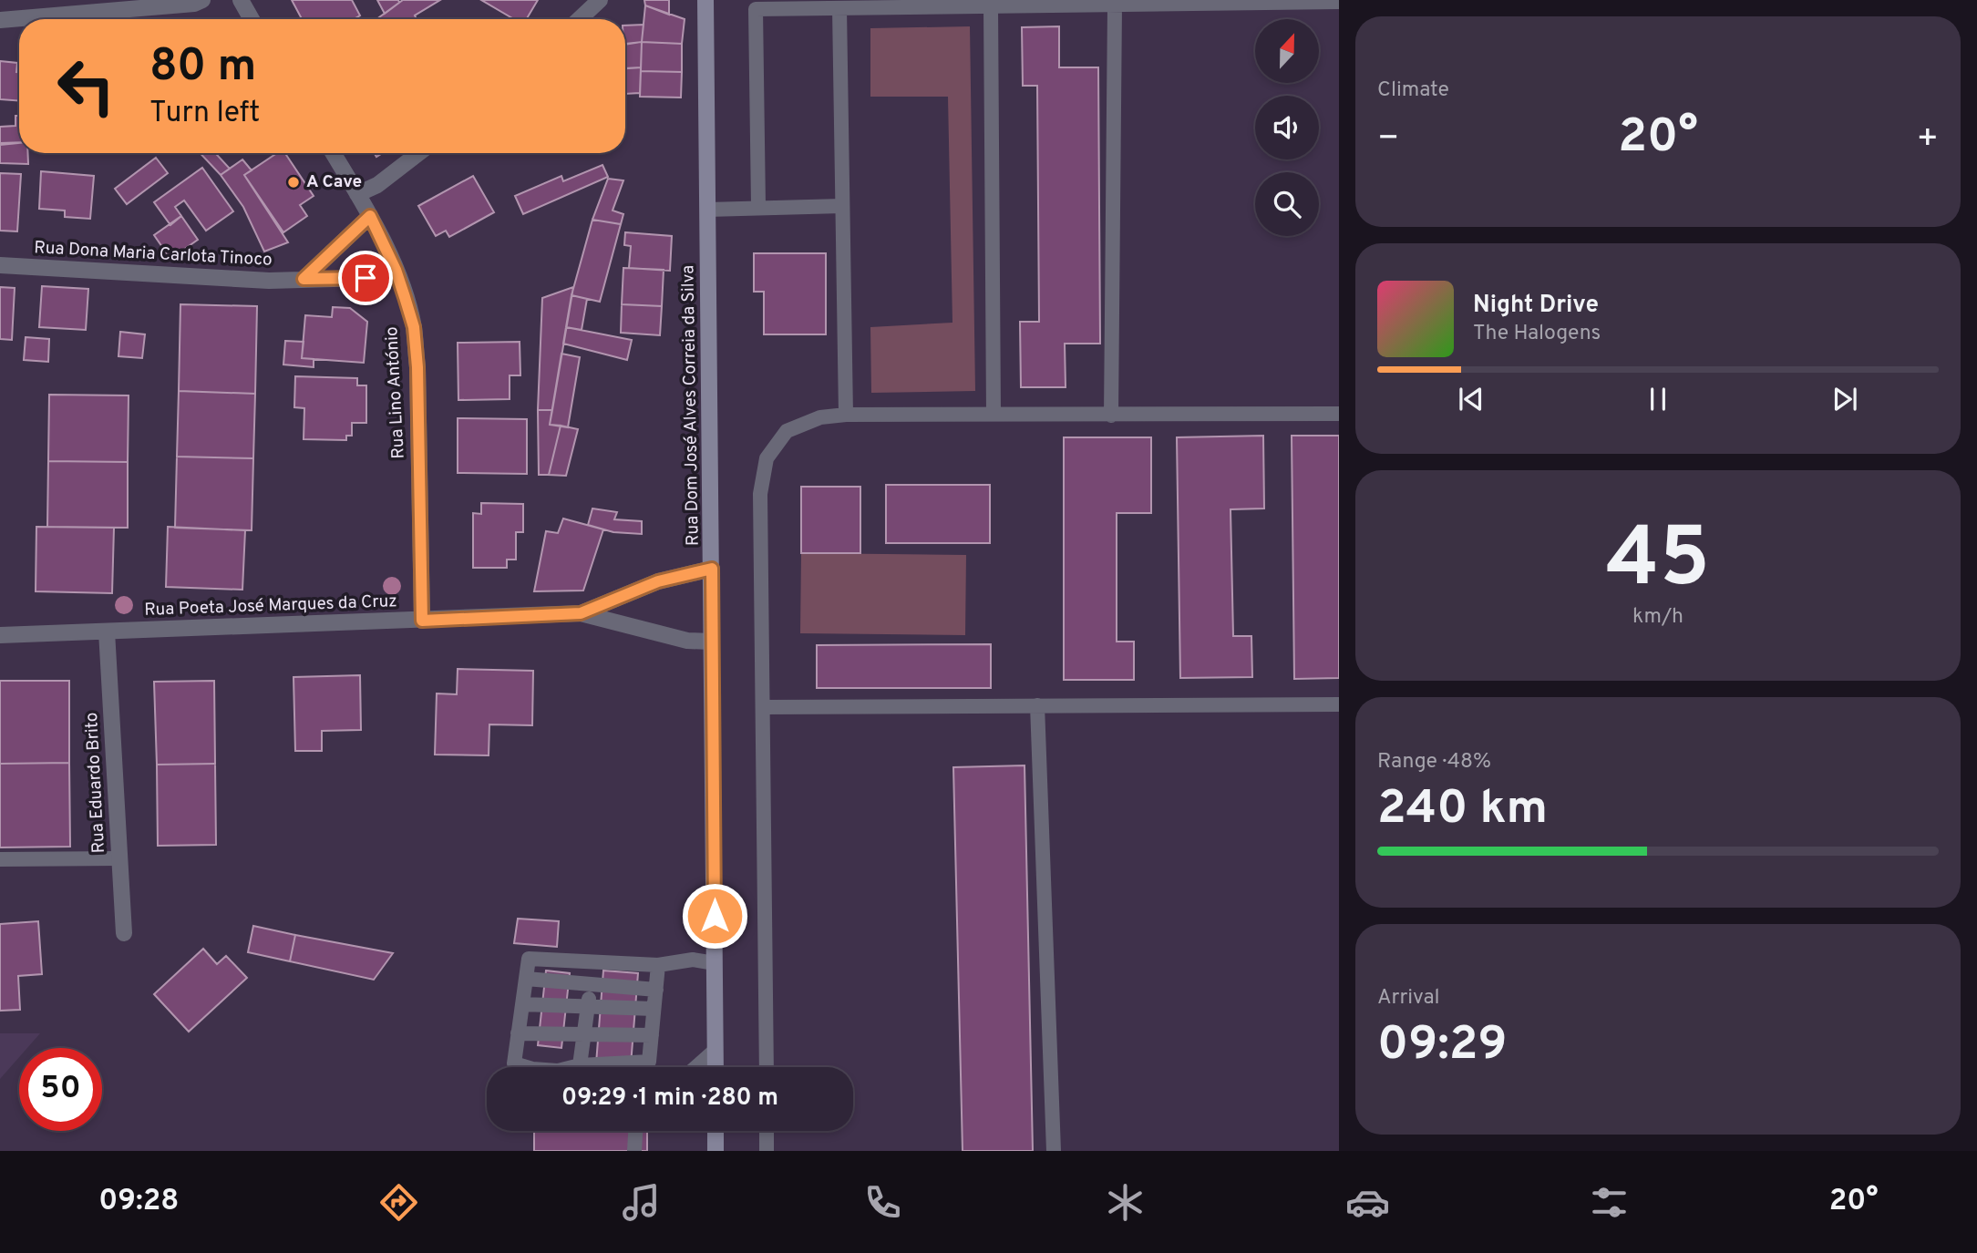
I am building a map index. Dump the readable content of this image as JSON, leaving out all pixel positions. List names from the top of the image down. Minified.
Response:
{"streets":{"main road":["Rua Dom José Alves Correia da Silva"],"street":["Rua Dona Maria Carlota Tinoco","Rua Lino António","Rua Poeta José Marques da Cruz","Rua Eduardo Brito"]},"crossings":[["Rua Dona Maria Carlota Tinoco","Rua Lino António"],["Rua Lino António","Rua Poeta José Marques da Cruz"],["Rua Dom José Alves Correia da Silva","Rua Poeta José Marques da Cruz"],["Rua Poeta José Marques da Cruz","Rua Eduardo Brito"]],"places":["A Cave"],"north":"top","page":{"tile":["Climate",["45","km/h"],["Range · 48%","240 km"],["Arrival","09:29"]],"turn":["80 m","Turn left"],"heat":["−","20°","+"],"song":["Night Drive","The Halogens"],"limit":"50","trip":"09:29 · 1 min · 280 m","tabs":["09:28","20°"]}}
